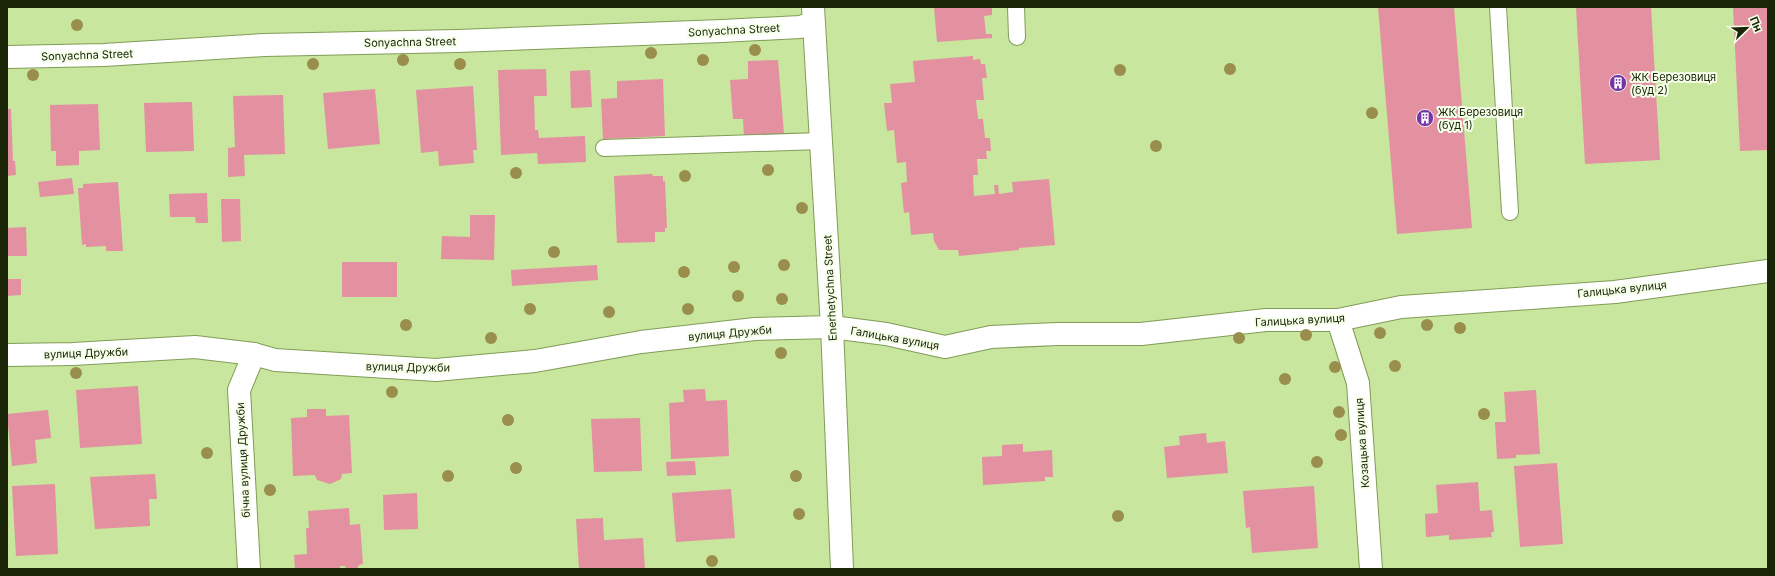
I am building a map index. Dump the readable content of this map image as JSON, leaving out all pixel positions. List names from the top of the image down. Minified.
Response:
{"streets":{"street":["Sonyachna Street","Enerhetychna Street","Галицька вулиця","вулиця Дружби","Козацька вулиця","бічна вулиця Дружби"]},"crossings":[["Sonyachna Street","Enerhetychna Street"],["Enerhetychna Street","Галицька вулиця"],["Enerhetychna Street","вулиця Дружби"],["Галицька вулиця","вулиця Дружби"],["Галицька вулиця","Козацька вулиця"],["вулиця Дружби","бічна вулиця Дружби"]],"places":{"building":["ЖК Березовиця (буд 2)","ЖК Березовиця (буд 1)"]},"north":"top right"}
